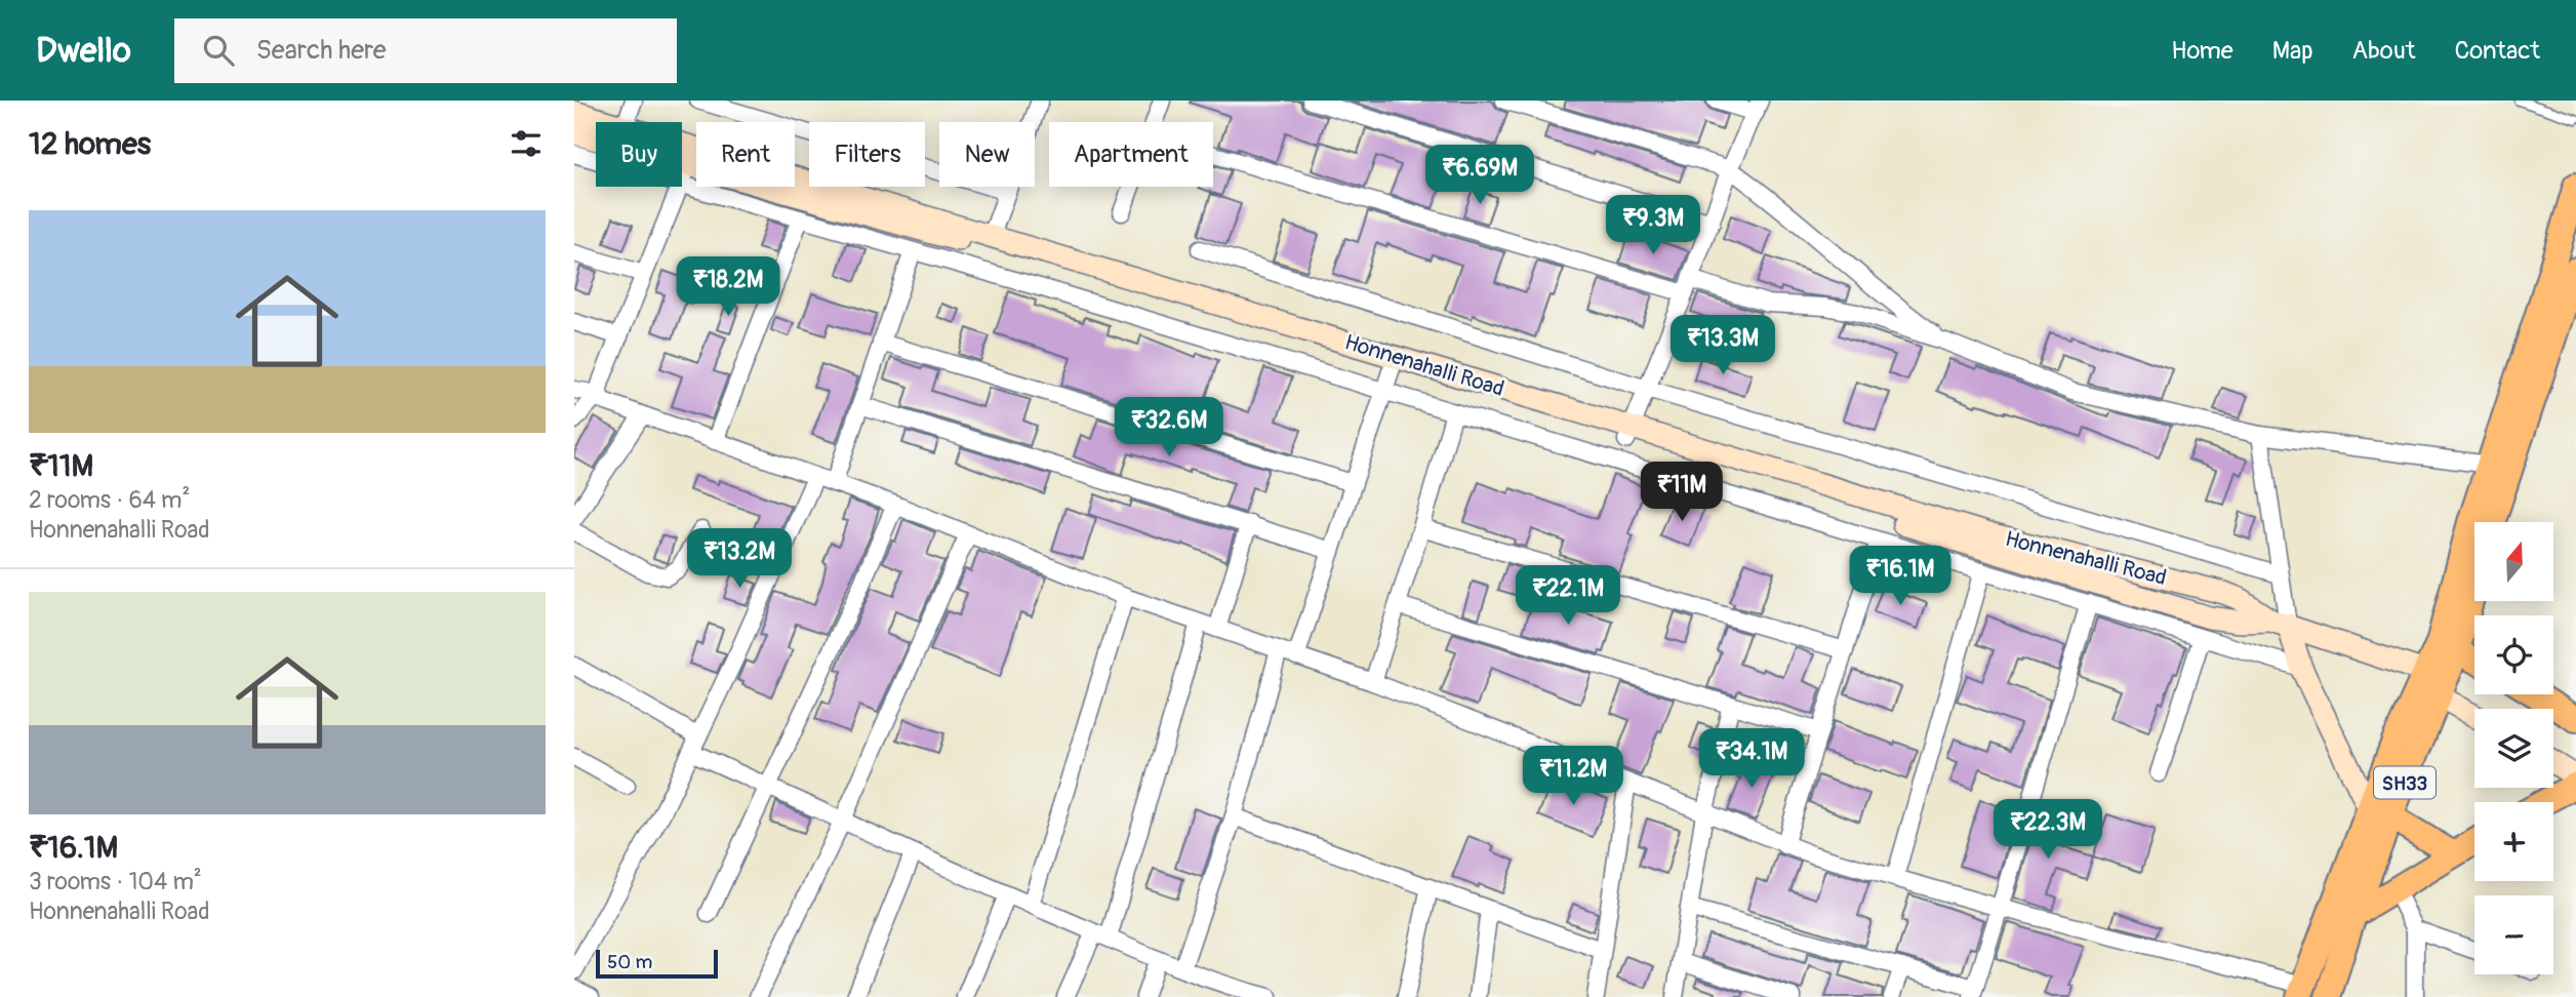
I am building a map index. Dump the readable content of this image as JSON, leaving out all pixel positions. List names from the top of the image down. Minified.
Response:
{"streets":{"main road":["SH33"],"street":["Honnenahalli Road"]},"crossings":[["Honnenahalli Road","SH33"]],"scale_bar":"50 m","north":"top","page":{"header":"Dwello","search":"Search here","nav":["Home","Map","About","Contact"],"heading":"12 homes","chip":["Buy","Rent","Filters","New","Apartment"],"price":["₹6.69M","₹9.3M","₹18.2M","₹13.3M","₹32.6M","₹11M","₹13.2M","₹16.1M","₹22.1M","₹34.1M","₹11.2M","₹22.3M"],"list":[{"name":"₹11M","note":"2 rooms · 64 m² · Honnenahalli Road"},{"name":"₹16.1M","note":"3 rooms · 104 m² · Honnenahalli Road"}],"map_buttons":["+","−"],"scale":"50 m"}}
